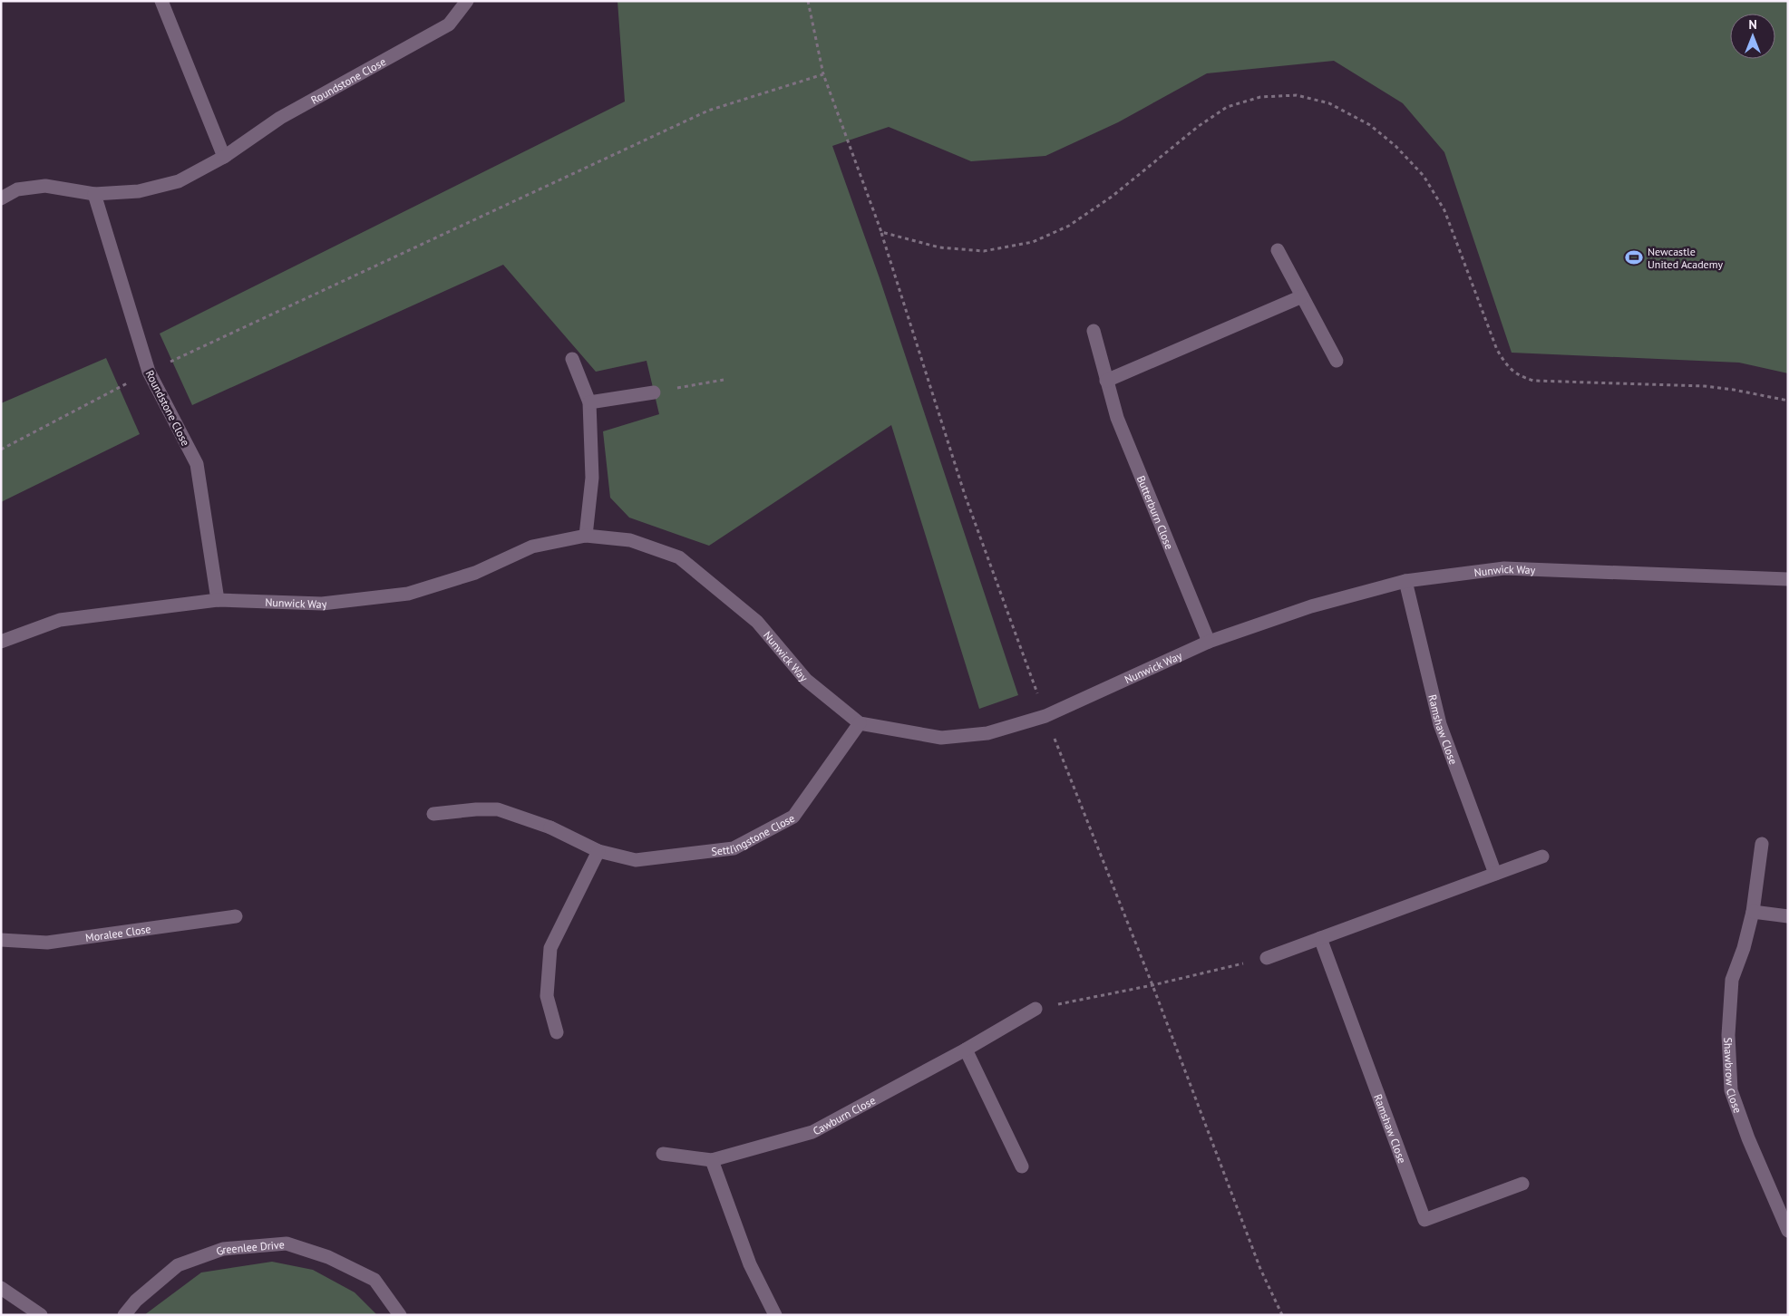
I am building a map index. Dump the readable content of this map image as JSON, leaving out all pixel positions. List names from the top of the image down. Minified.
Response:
{"streets":{"street":["Roundstone Close","Butterburn Close","Nunwick Way","Ramshaw Close","Settlingstone Close","Moralee Close","Shawbrow Close","Cawburn Close","Greenlee Drive"]},"crossings":[["Roundstone Close","Nunwick Way"],["Butterburn Close","Nunwick Way"],["Nunwick Way","Ramshaw Close"],["Nunwick Way","Settlingstone Close"]],"places":{"sports":["Newcastle United Academy"]},"north":"top"}
